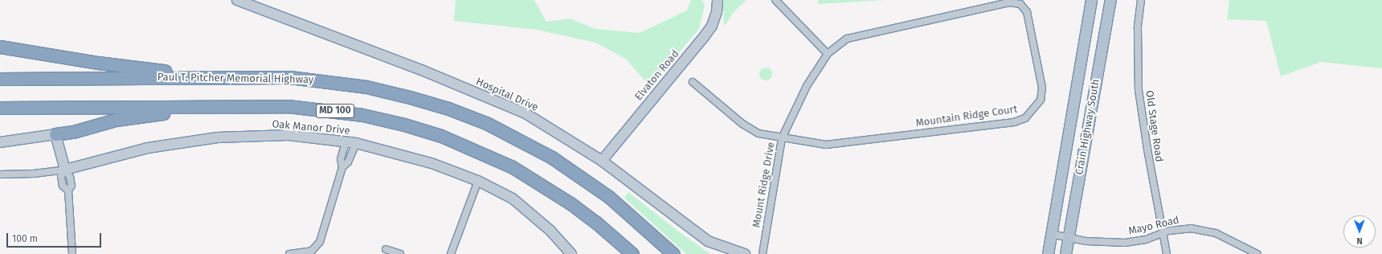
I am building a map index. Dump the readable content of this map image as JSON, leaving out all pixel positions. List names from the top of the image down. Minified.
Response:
{"streets":{"highway":["Paul T. Pitcher Memorial Highway","MD 100"],"main road":["Crain Highway South"],"street":["Elvaton Road","Hospital Drive","Mountain Ridge Court","Old Stage Road","Oak Manor Drive","Mount Ridge Drive","Mayo Road"]},"crossings":[["Elvaton Road","Hospital Drive"],["Mountain Ridge Court","Mount Ridge Drive"],["Old Stage Road","Mayo Road"],["Crain Highway South","Mayo Road"]],"scale_bar":"100 m","north":"bottom"}
